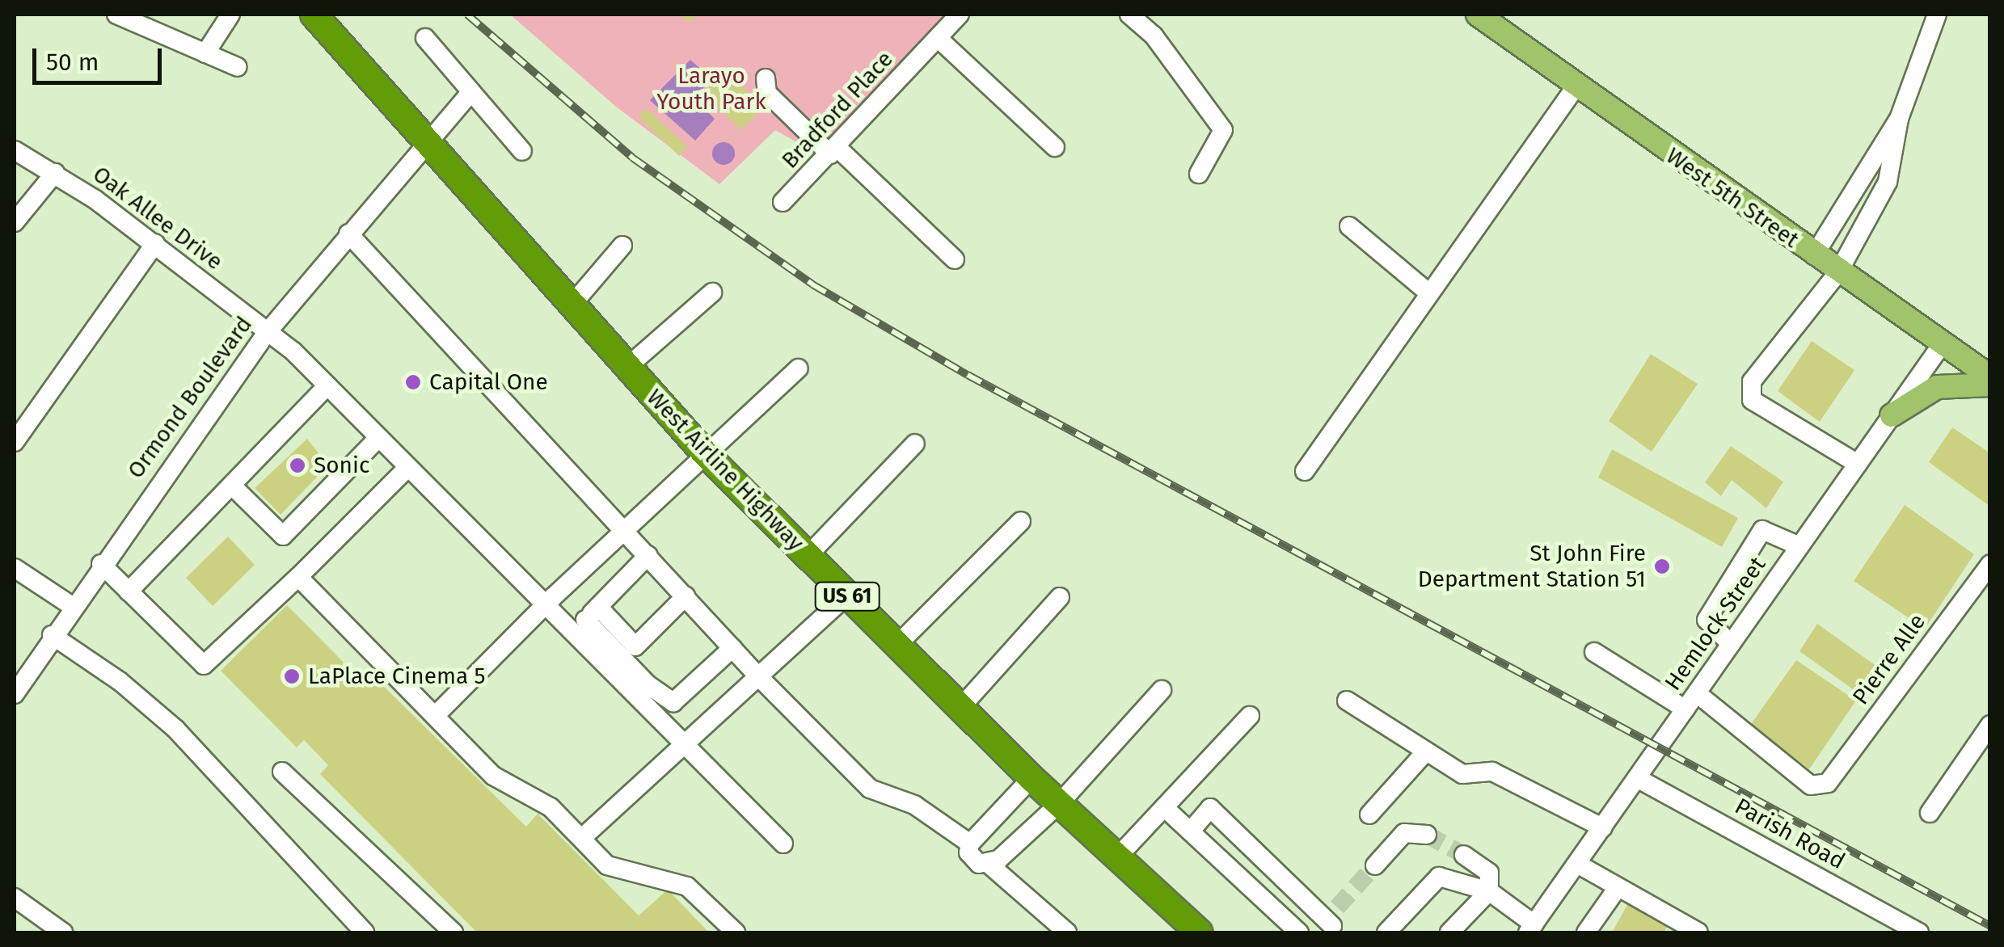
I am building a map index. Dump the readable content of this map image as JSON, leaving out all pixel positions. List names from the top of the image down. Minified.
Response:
{"streets":{"highway":["West Airline Highway","US 61"],"main road":["West 5th Street"],"street":["Bradford Place","Oak Allee Drive","Ormond Boulevard","Hemlock Street","Pierre Alle","Parish Road"]},"crossings":[["West 5th Street","Hemlock Street"],["Oak Allee Drive","Ormond Boulevard"],["Ormond Boulevard","West Airline Highway"],["Hemlock Street","Pierre Alle"],["Hemlock Street","Parish Road"]],"parks":["Larayo Youth Park"],"places":["Capital One","Sonic","St John Fire Department Station 51","LaPlace Cinema 5"],"scale_bar":"50 m"}
